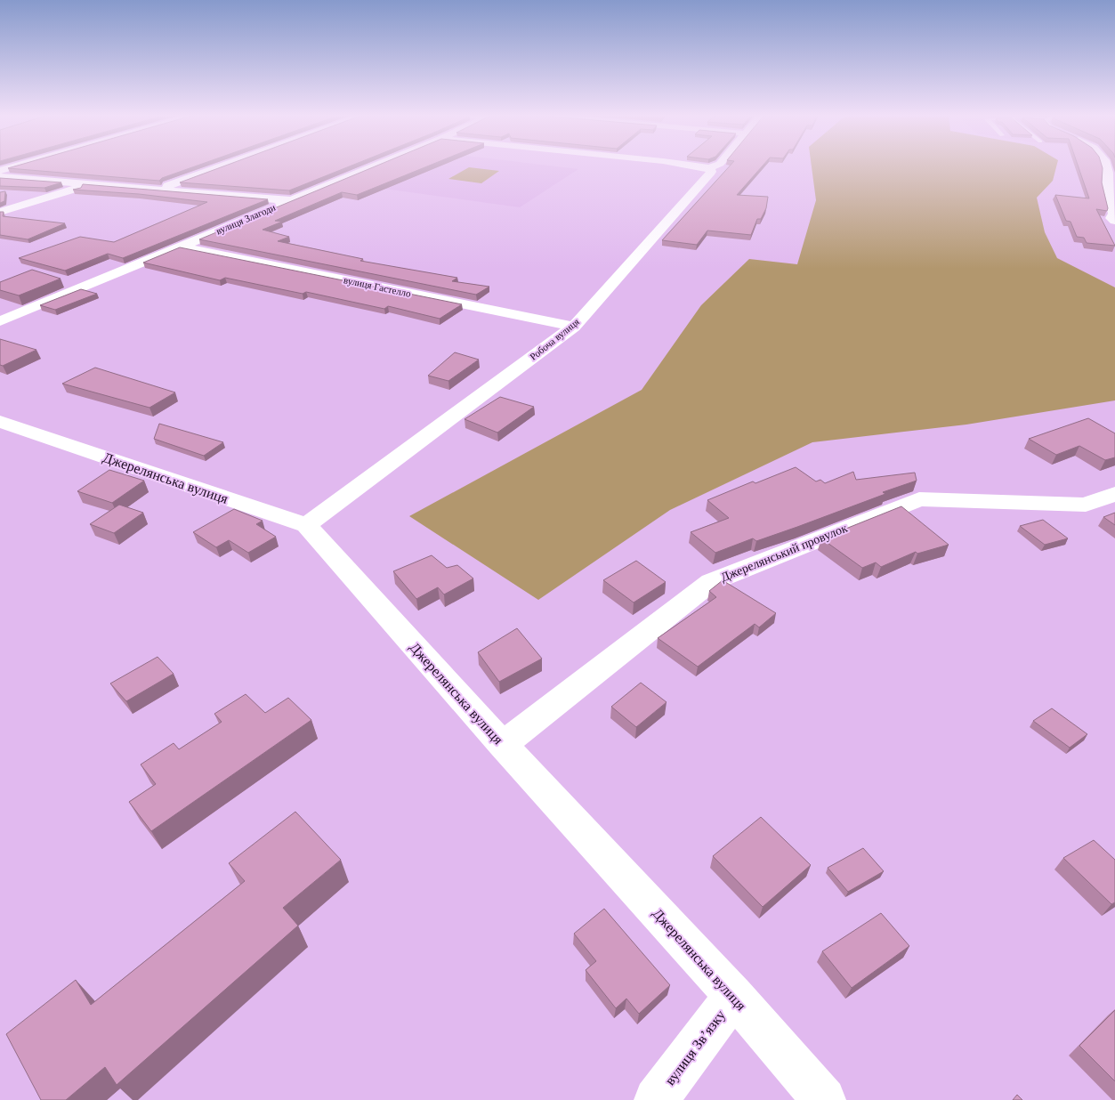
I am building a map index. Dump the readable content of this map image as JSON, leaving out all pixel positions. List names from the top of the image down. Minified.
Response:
{"streets":{"street":["вулиця Злагоди","вулиця Гастелло","Робоча вулиця","Джерелянська вулиця","Джерелянський провулок","вулиця Зв’язку"]},"crossings":[["вулиця Злагоди","вулиця Гастелло"],["вулиця Гастелло","Робоча вулиця"],["Робоча вулиця","Джерелянська вулиця"],["Джерелянська вулиця","Джерелянський провулок"],["Джерелянська вулиця","вулиця Зв’язку"]]}
